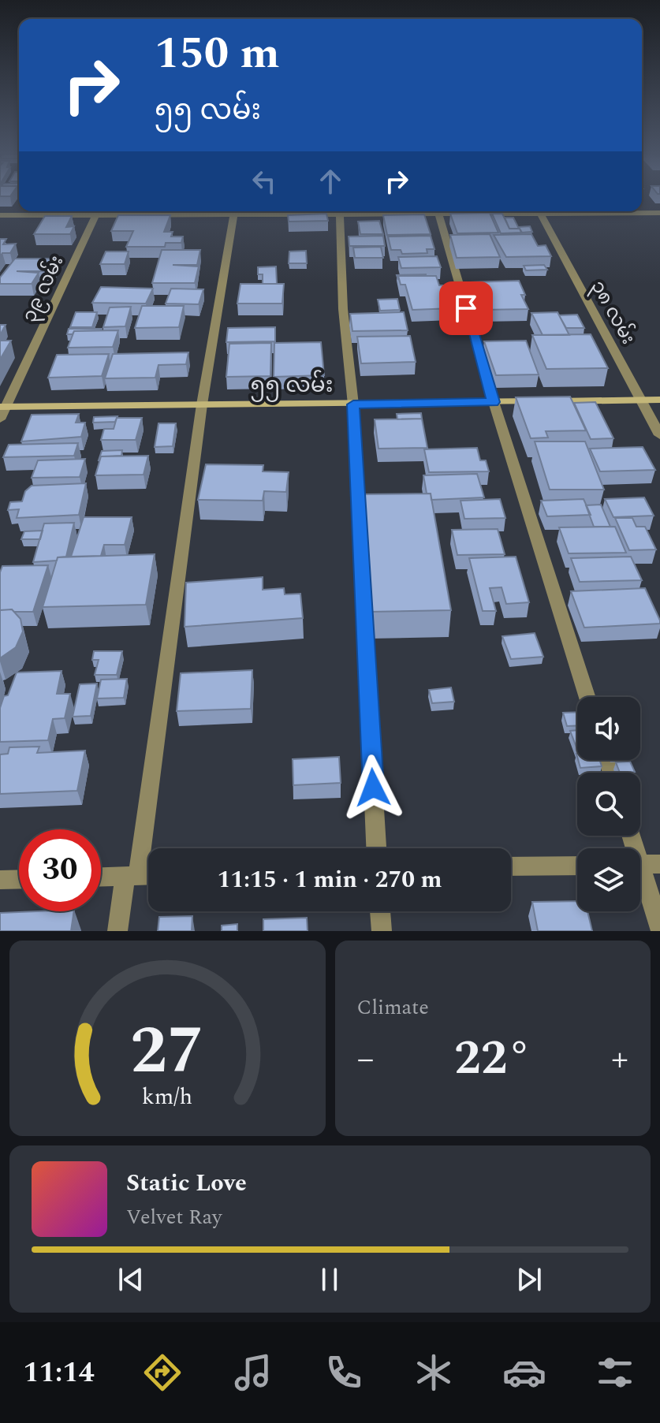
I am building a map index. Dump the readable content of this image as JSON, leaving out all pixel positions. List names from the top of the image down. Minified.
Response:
{"streets":{"main road":["၅၅ လမ်း"],"street":["၃၉ လမ်း","၃၈ လမ်း"]},"crossings":[["၃၉ လမ်း","၅၅ လမ်း"],["၃၈ လမ်း","၅၅ လမ်း"]],"page":{"turn":["150 m","၅၅ လမ်း"],"limit":"30","trip":"11:15 · 1 min · 270 m","tile":"Climate","heat":["−","22°","+"],"song":["Static Love","Velvet Ray"],"tabs":"11:14","gauge":["27","km/h"]}}
